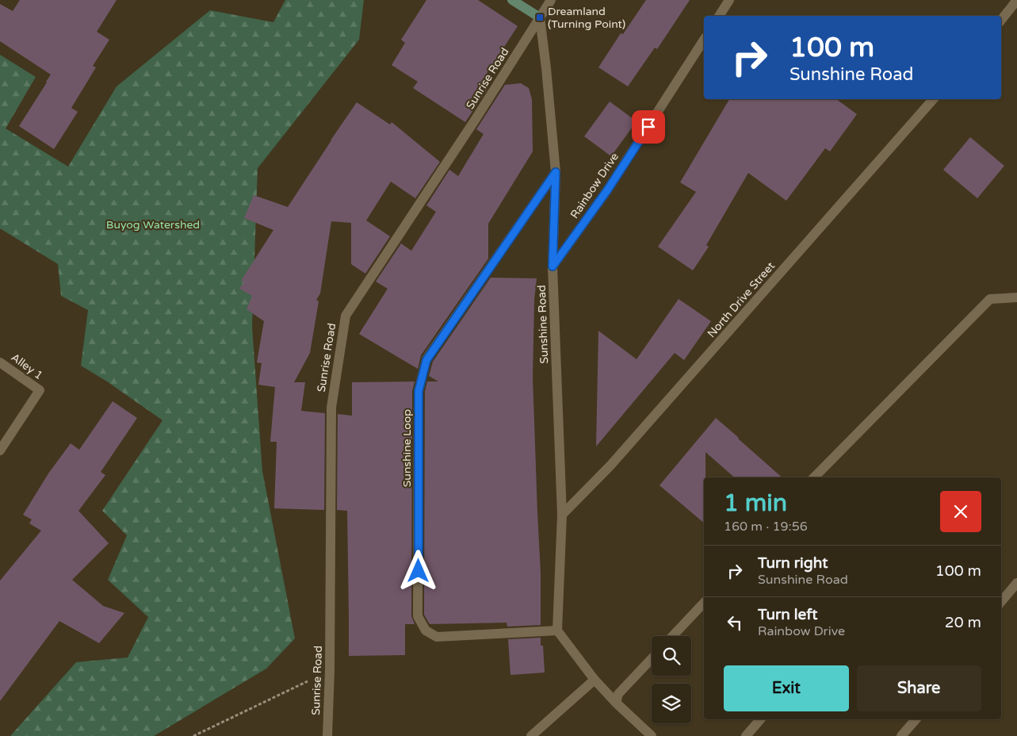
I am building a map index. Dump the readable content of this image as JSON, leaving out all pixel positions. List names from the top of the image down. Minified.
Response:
{"streets":{"street":["Sunrise Road","Rainbow Drive","North Drive Street","Sunshine Road","Alley 1","Sunshine Loop"]},"crossings":[["Sunrise Road","Sunshine Road"],["Rainbow Drive","Sunshine Road"],["North Drive Street","Sunshine Road"],["Sunshine Road","Sunshine Loop"]],"parks":["Buyog Watershed"],"places":{"transit":["Dreamland (Turning Point)"]},"page":{"turn":["100 m","Sunshine Road"],"heading":["1 min","160 m · 19:56"],"list":[{"name":"Turn right","note":"Sunshine Road","value":"100 m"},{"name":"Turn left","note":"Rainbow Drive","value":"20 m"}],"buttons":["Exit","Share"]}}
